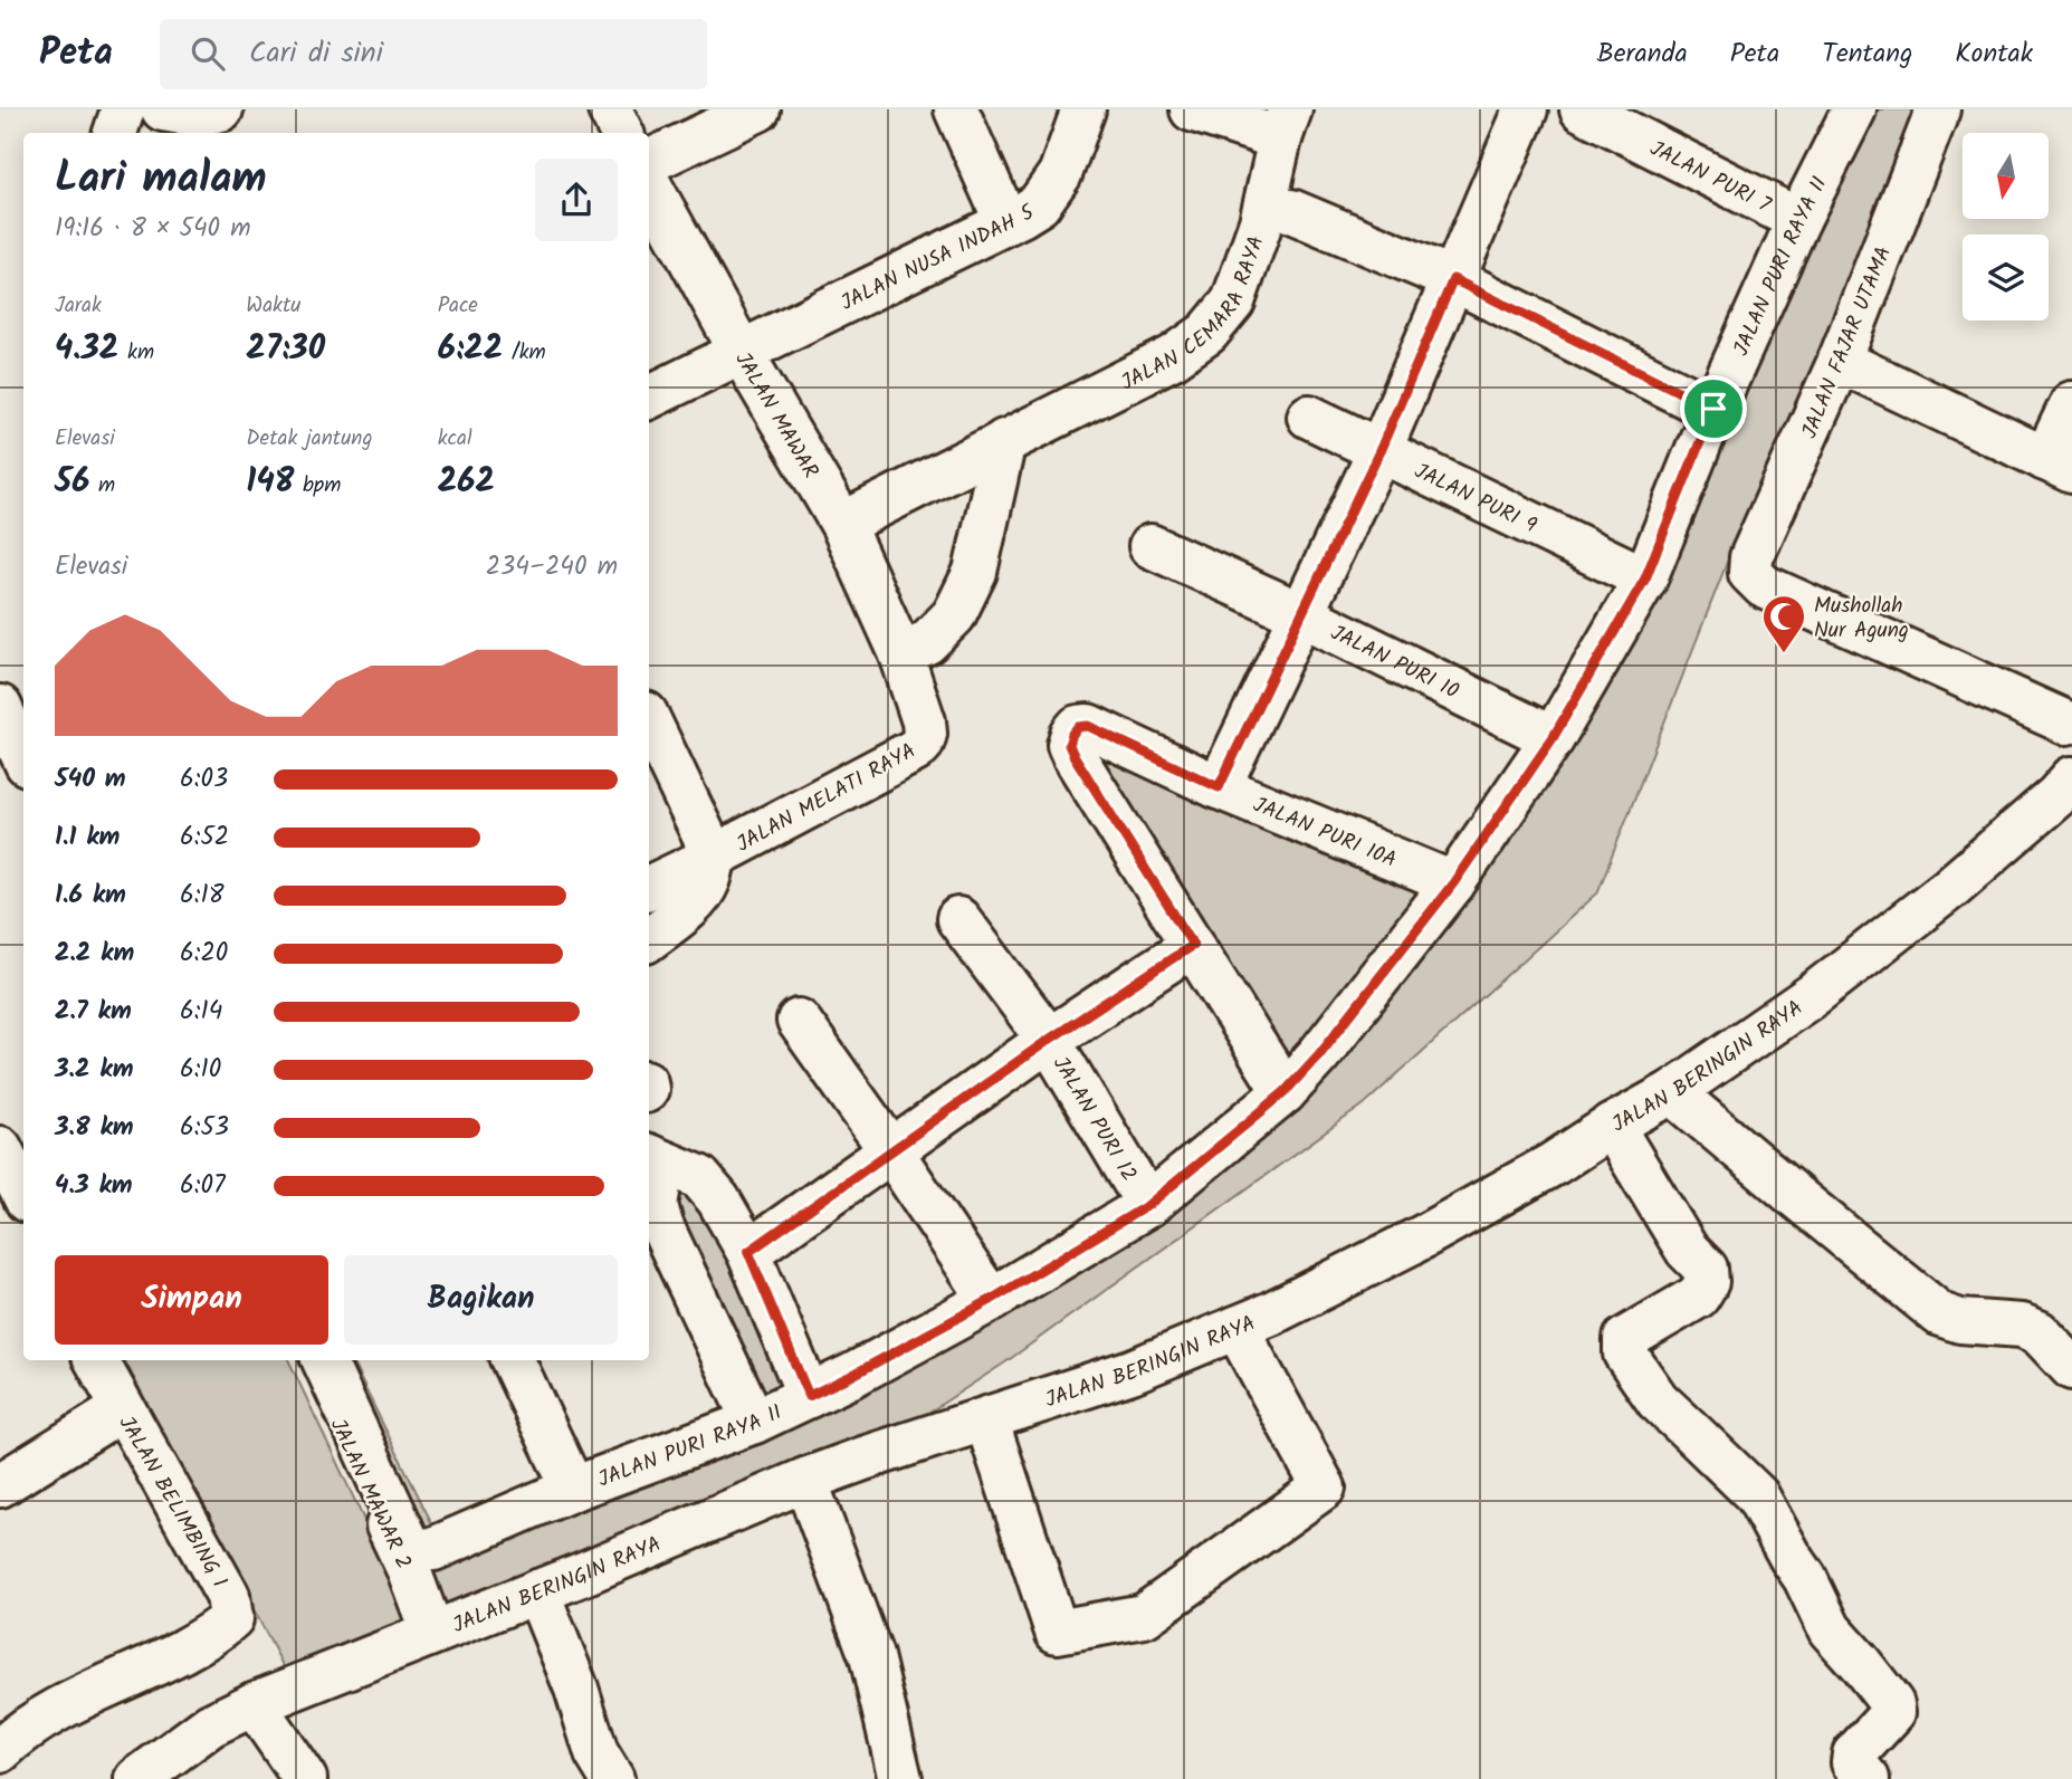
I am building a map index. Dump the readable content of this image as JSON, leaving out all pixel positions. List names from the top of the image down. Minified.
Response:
{"streets":{"street":["JALAN PURI 7","JALAN NUSA INDAH 5","JALAN PURI RAYA II","JALAN CEMARA RAYA","JALAN FAJAR UTAMA","JALAN MAWAR","JALAN PURI 9","JALAN PURI 10","JALAN MELATI RAYA","JALAN PURI 10A","JALAN BERINGIN RAYA","JALAN PURI 12","JALAN MAWAR 2","JALAN BELIMBING 1"]},"crossings":[["JALAN PURI 7","JALAN PURI RAYA II"],["JALAN NUSA INDAH 5","JALAN MAWAR"],["JALAN PURI RAYA II","JALAN PURI 9"],["JALAN PURI RAYA II","JALAN PURI 10"],["JALAN PURI RAYA II","JALAN PURI 10A"],["JALAN PURI RAYA II","JALAN PURI 12"],["JALAN CEMARA RAYA","JALAN MAWAR"],["JALAN MAWAR","JALAN MELATI RAYA"],["JALAN BERINGIN RAYA","JALAN MAWAR 2"]],"places":{"mosque":["Mushollah Nur Agung"]},"north":"bottom","page":{"header":"Peta","search":"Cari di sini","nav":["Beranda","Peta","Tentang","Kontak"],"heading":["Lari malam","19:16 · 8 × 540 m"],"stats":[["Jarak","4.32 km"],["Waktu","27:30"],["Pace","6:22 /km"],["Elevasi","56 m"],["Detak jantung","148 bpm"],["kcal","262"]],"chart":["Elevasi","234–240 m"],"list":[{"name":"540 m","note":"6:03"},{"name":"1.1 km","note":"6:52"},{"name":"1.6 km","note":"6:18"},{"name":"2.2 km","note":"6:20"},{"name":"2.7 km","note":"6:14"},{"name":"3.2 km","note":"6:10"},{"name":"3.8 km","note":"6:53"},{"name":"4.3 km","note":"6:07"}],"buttons":["Simpan","Bagikan"]}}
